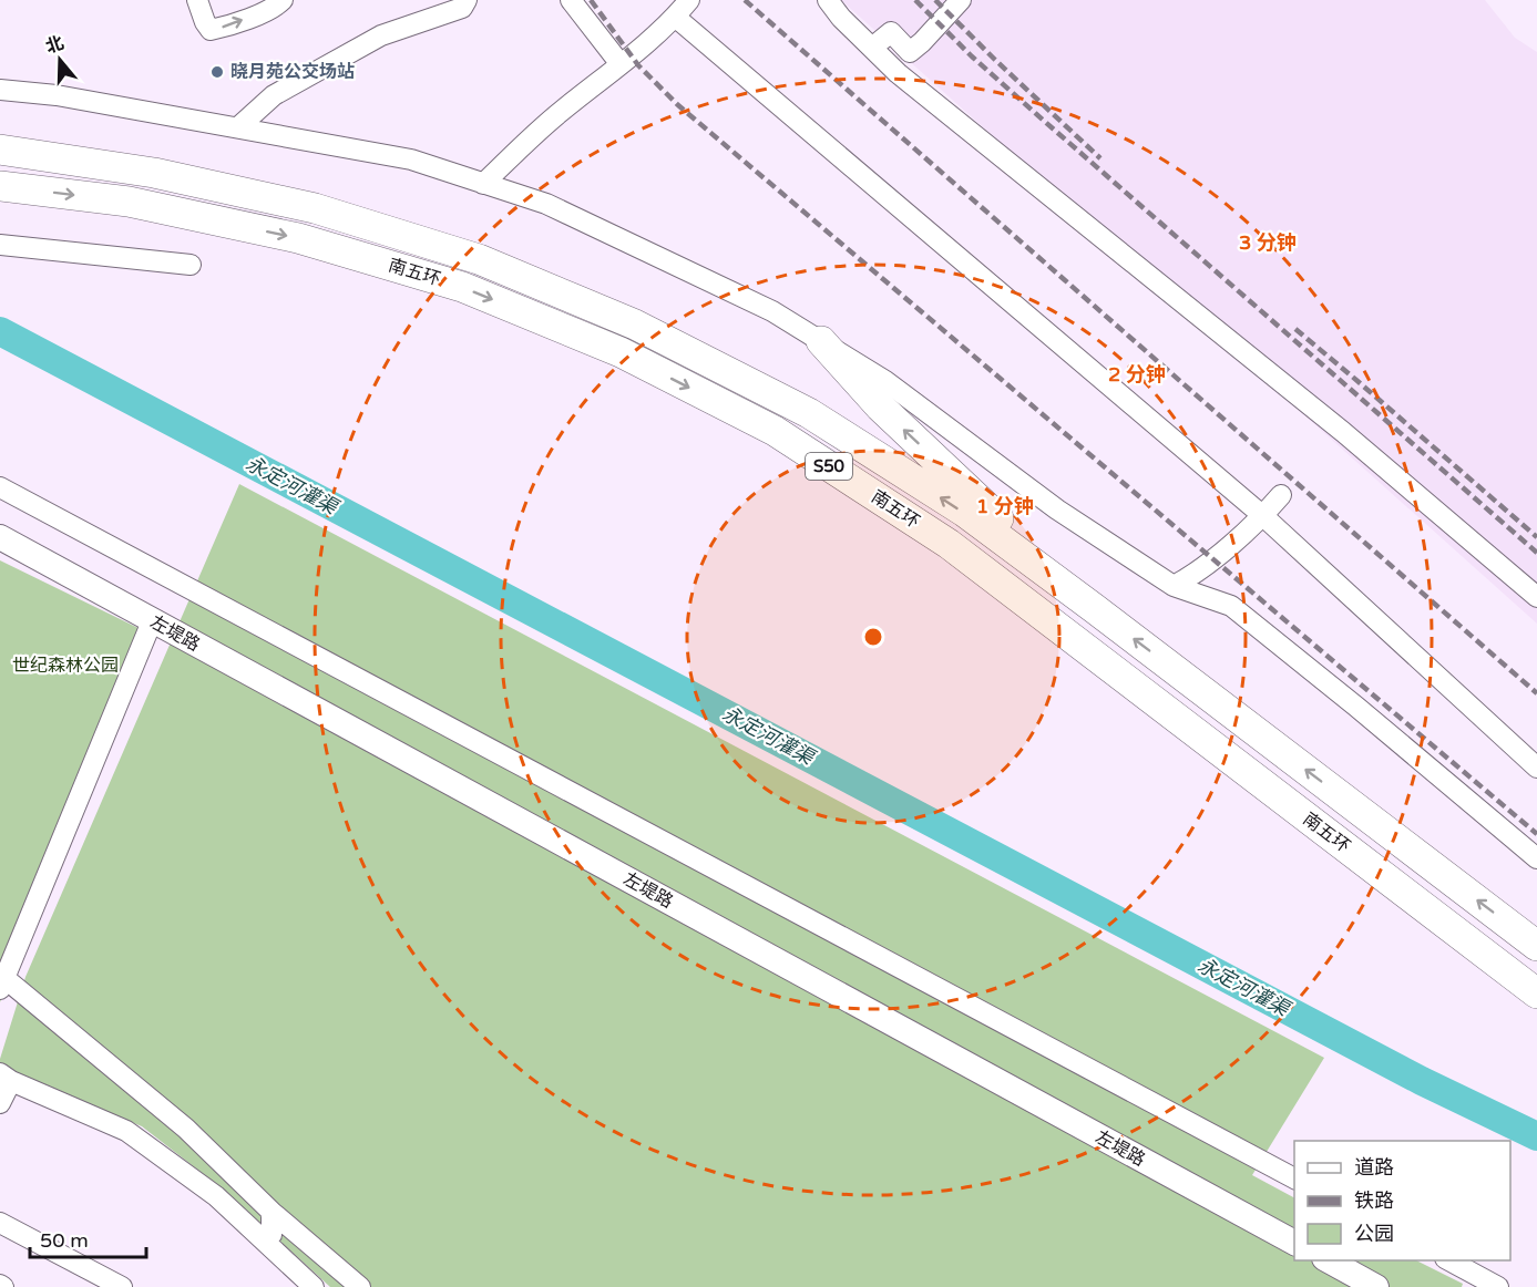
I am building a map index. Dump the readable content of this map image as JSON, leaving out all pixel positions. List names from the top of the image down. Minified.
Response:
{"streets":{"highway":["南五环","S50"],"main road":["左堤路"]},"water":["永定河灌渠"],"parks":["世纪森林公园"],"places":["晓月苑公交场站"],"legend":["道路","铁路","公园"],"scale_bar":"50 m","north":"top","rings":["3 分钟","2 分钟","1 分钟"]}
